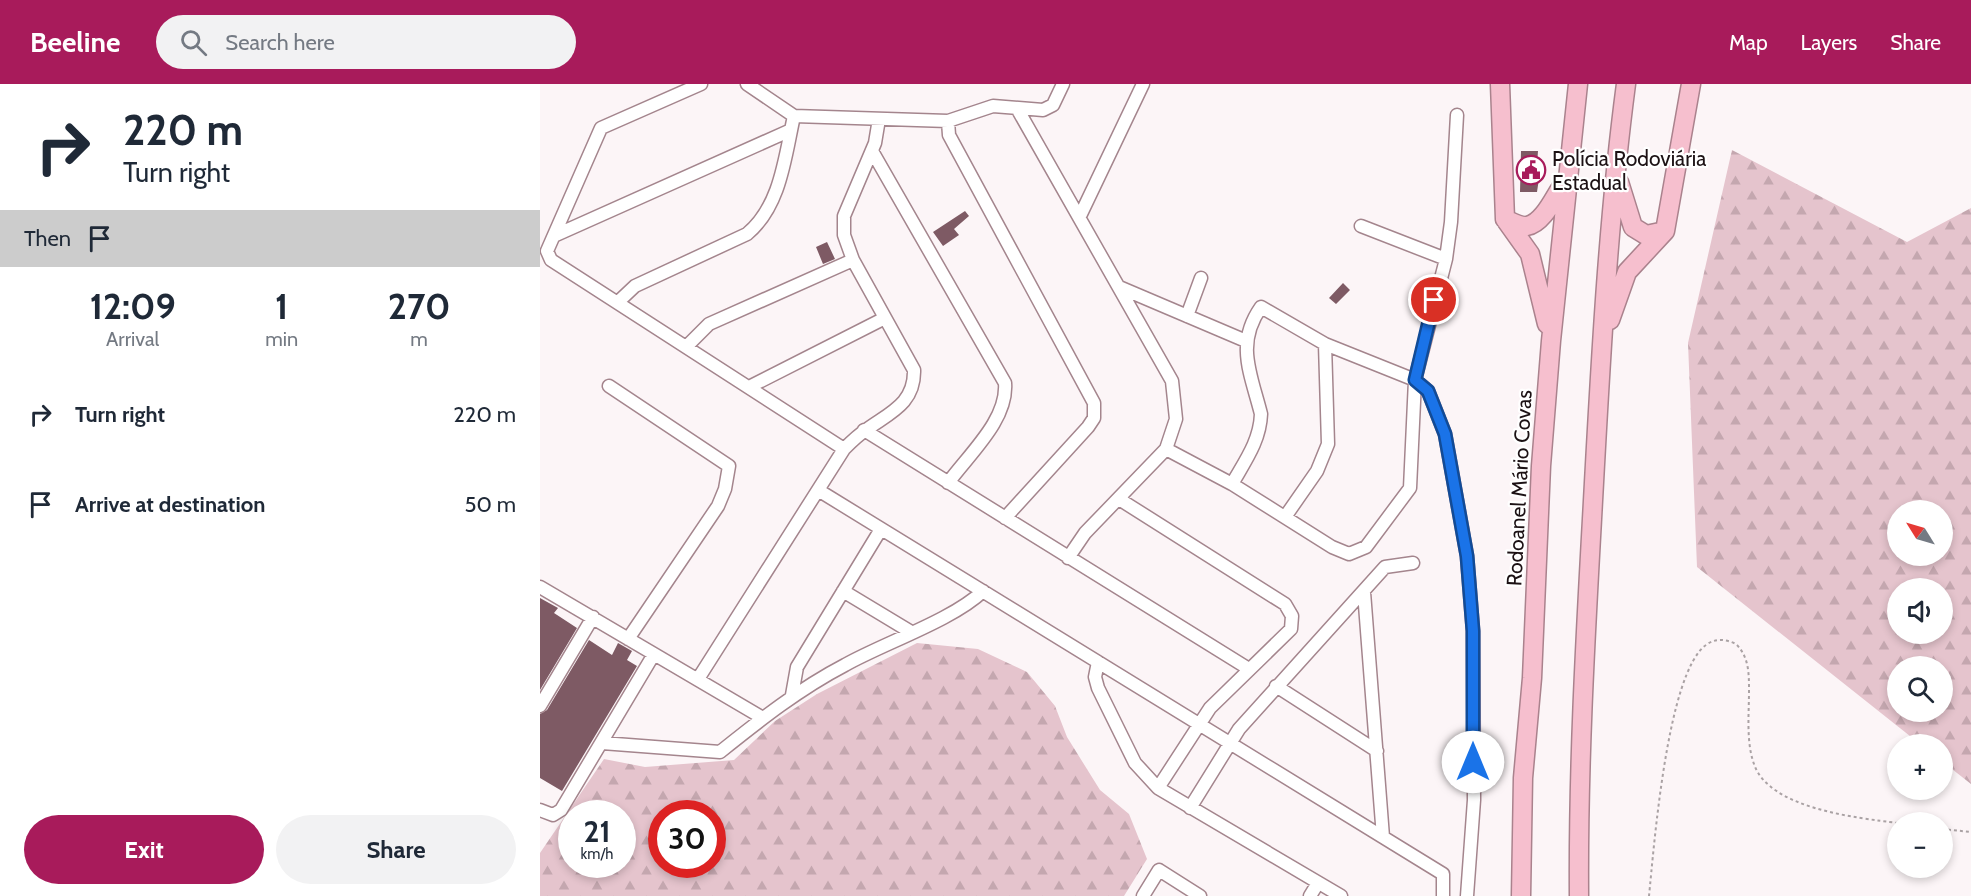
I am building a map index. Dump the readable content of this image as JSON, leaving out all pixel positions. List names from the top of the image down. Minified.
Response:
{"streets":{"highway":["Rodoanel Mário Covas"]},"places":{"public building":["Polícia Rodoviária Estadual"]},"north":"top left","page":{"header":"Beeline","search":"Search here","nav":["Map","Layers","Share"],"turn":["220 m","Turn right"],"then":"Then","eta":["12:09","Arrival","1","min","270","m"],"list":[{"name":"Turn right","value":"220 m"},{"name":"Arrive at destination","value":"50 m"}],"map_buttons":["+","−"],"speed":"21 km/h","limit":"30","buttons":["Exit","Share"]}}
